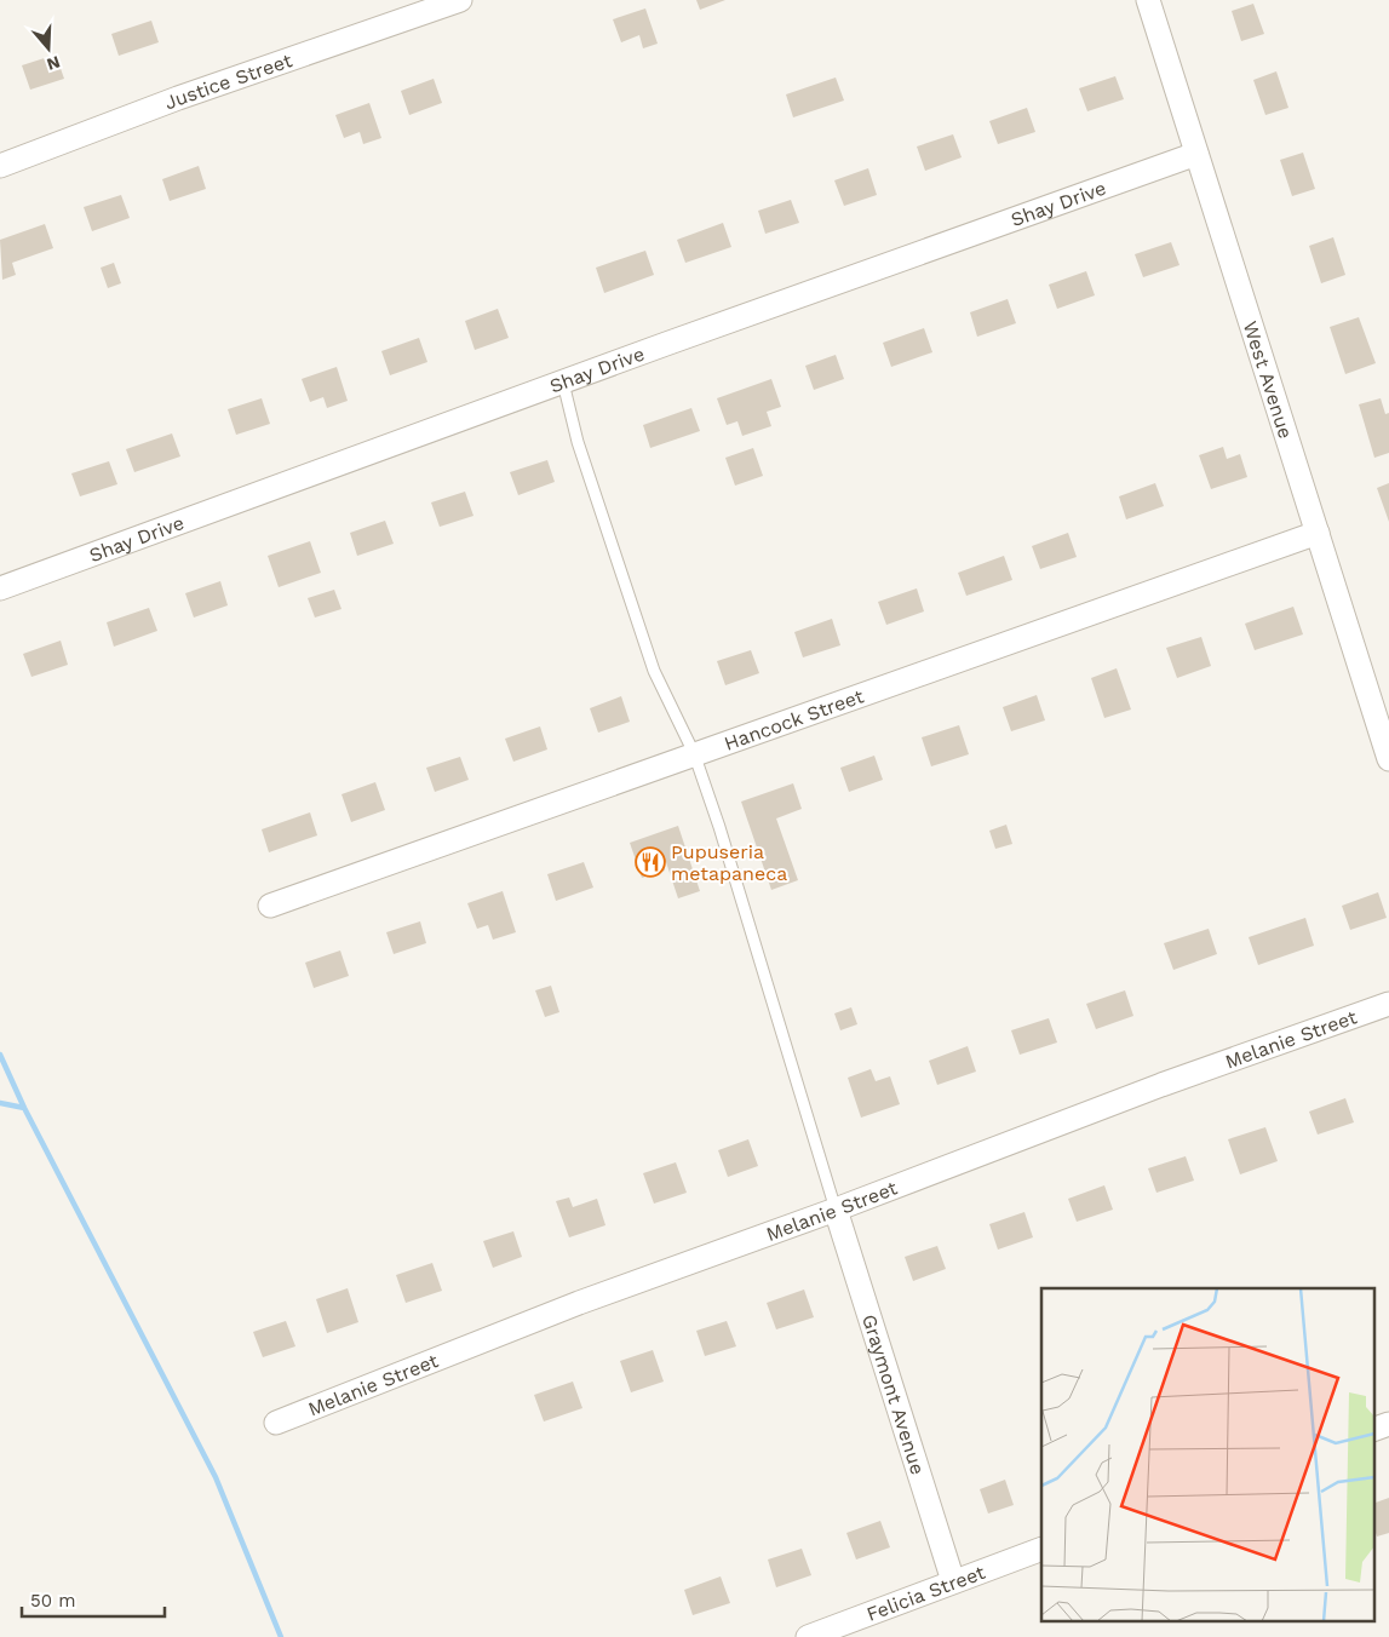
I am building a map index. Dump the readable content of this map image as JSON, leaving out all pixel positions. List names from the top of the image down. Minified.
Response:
{"streets":{"street":["Justice Street","Shay Drive","West Avenue","Hancock Street","Melanie Street","Graymont Avenue","Felicia Street"]},"crossings":[["Shay Drive","West Avenue"],["West Avenue","Hancock Street"],["Melanie Street","Graymont Avenue"],["Graymont Avenue","Felicia Street"]],"places":{"restaurant":["Pupuseria metapaneca"]},"scale_bar":"50 m","north":"bottom"}
